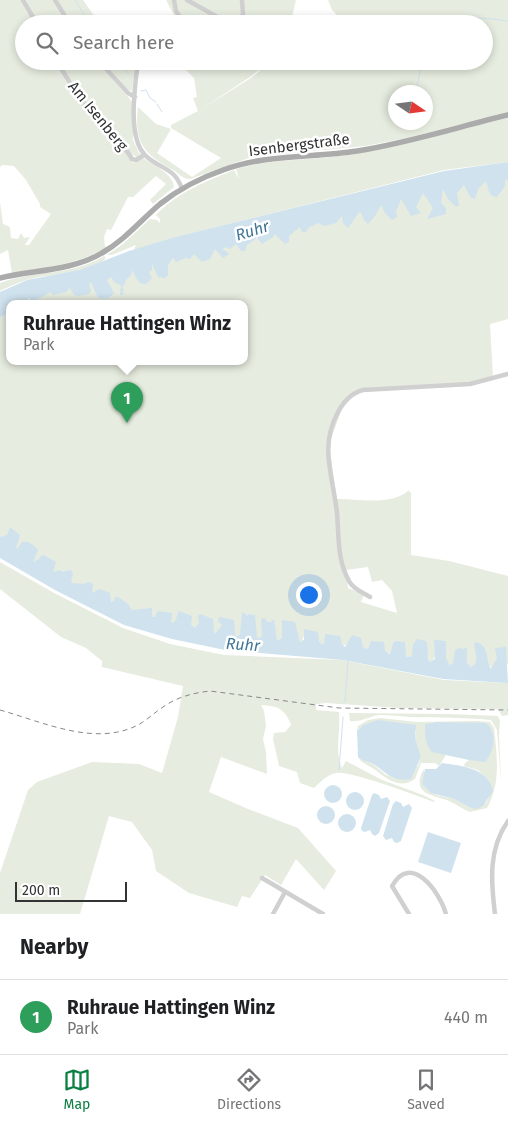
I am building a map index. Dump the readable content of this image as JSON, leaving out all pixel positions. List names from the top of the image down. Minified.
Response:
{"streets":{"main road":["Isenbergstraße"],"street":["Am Isenberg"]},"water":["Ruhr"],"scale_bar":"200 m","north":"right","page":{"search":"Search here","popup":["Ruhraue Hattingen Winz","Park"],"pins":"1","scale":"200 m","heading":"Nearby","list":[{"mark":"1","name":"Ruhraue Hattingen Winz","note":"Park","value":"440 m"}],"nav":["Map","Directions","Saved"]}}
